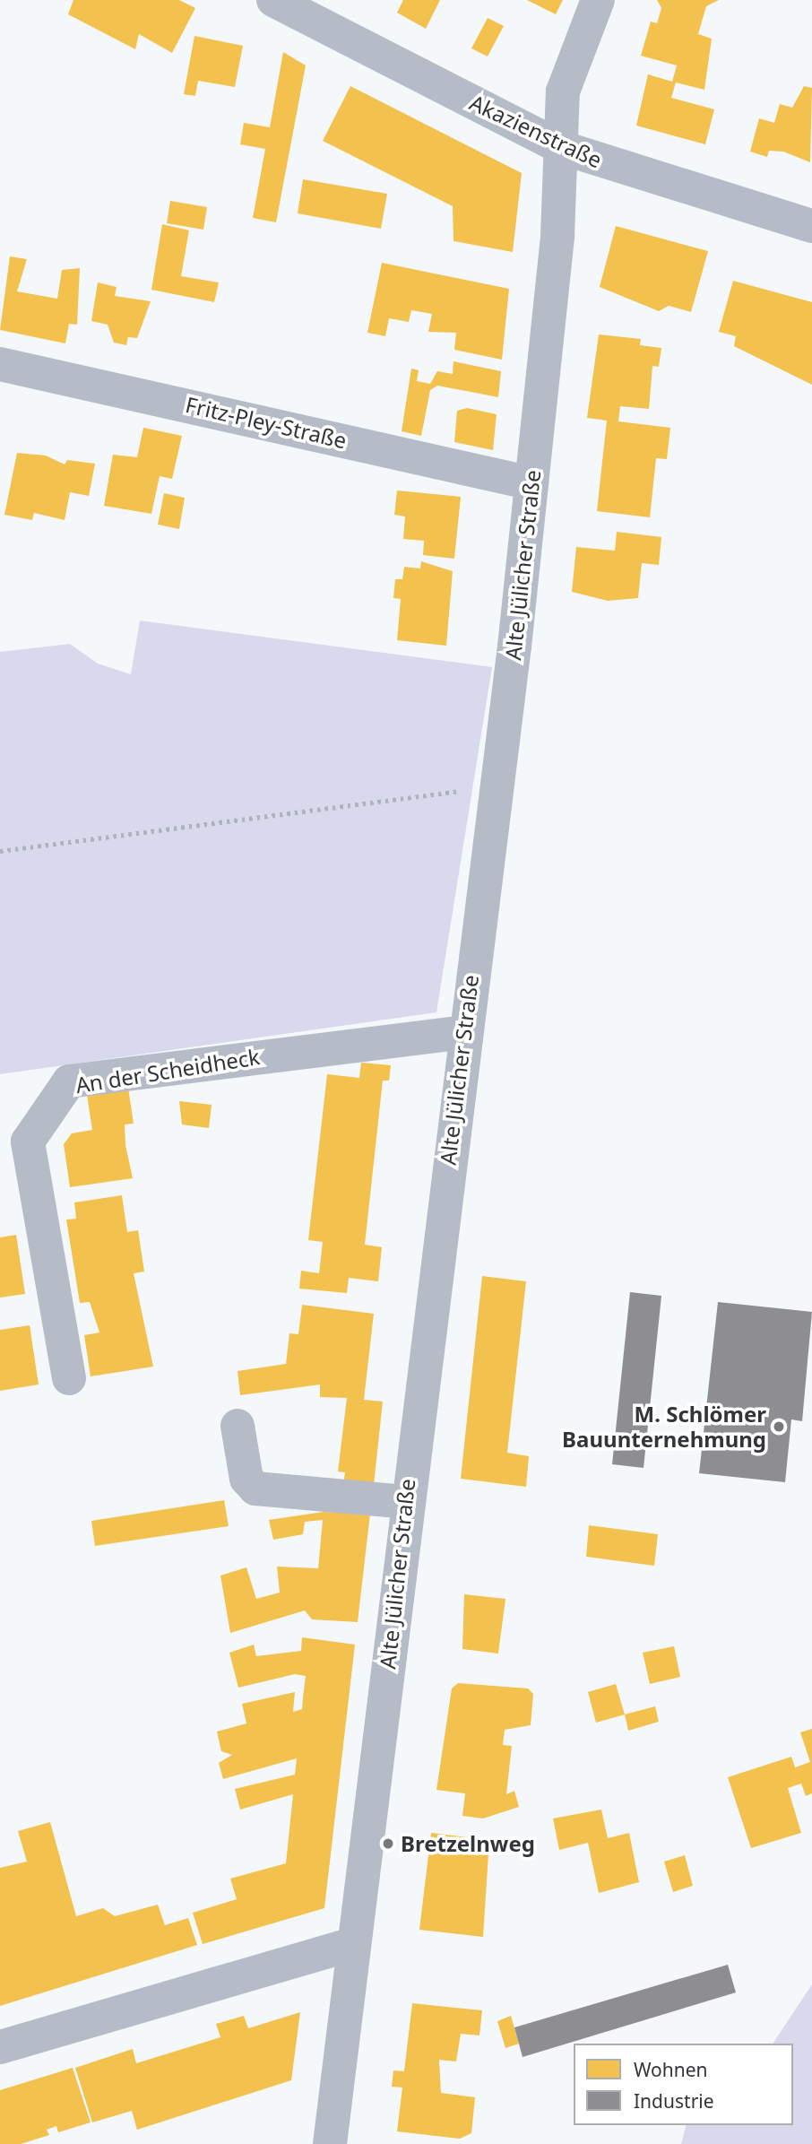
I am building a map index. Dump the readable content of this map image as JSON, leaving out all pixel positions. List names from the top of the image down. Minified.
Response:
{"streets":{"street":["Akazienstraße","Fritz-Pley-Straße","Alte Jülicher Straße","An der Scheidheck"]},"crossings":[["Akazienstraße","Alte Jülicher Straße"],["Fritz-Pley-Straße","Alte Jülicher Straße"],["Alte Jülicher Straße","An der Scheidheck"]],"places":["M. Schlömer Bauunternehmung","Bretzelnweg"],"legend":["Wohnen","Industrie"]}
